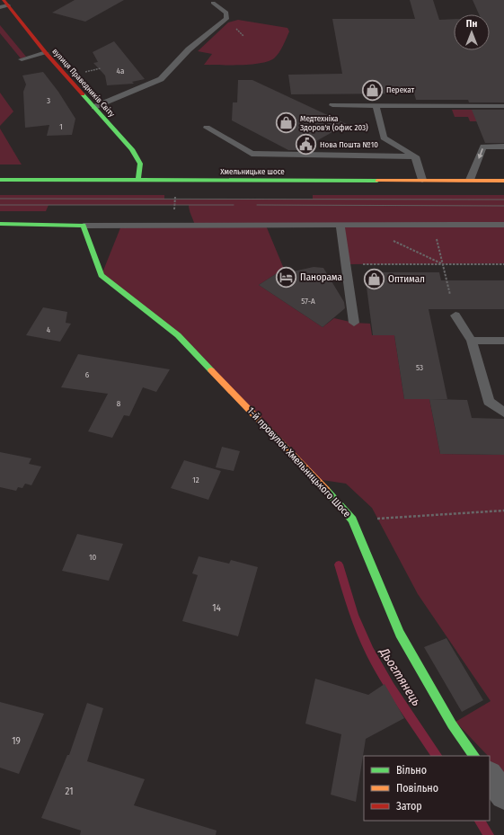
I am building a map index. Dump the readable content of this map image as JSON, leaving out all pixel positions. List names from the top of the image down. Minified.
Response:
{"streets":{"main road":["вулиця Праведників Світу","Хмельницьке шосе","1-й провулок Хмельницького Шосе"]},"crossings":[["вулиця Праведників Світу","Хмельницьке шосе"]],"water":["Дьогтянець"],"places":{"shop":["Перекат","Медтехніка Здоров'я (офис 203)","Оптимал"],"public building":["Нова Пошта №10"],"hotel":["Панорама"]},"house_numbers":["4а","3","1","57-А","4","53","6","8","12","10","14","19","21"],"legend":["Вільно","Повільно","Затор"],"north":"top"}
